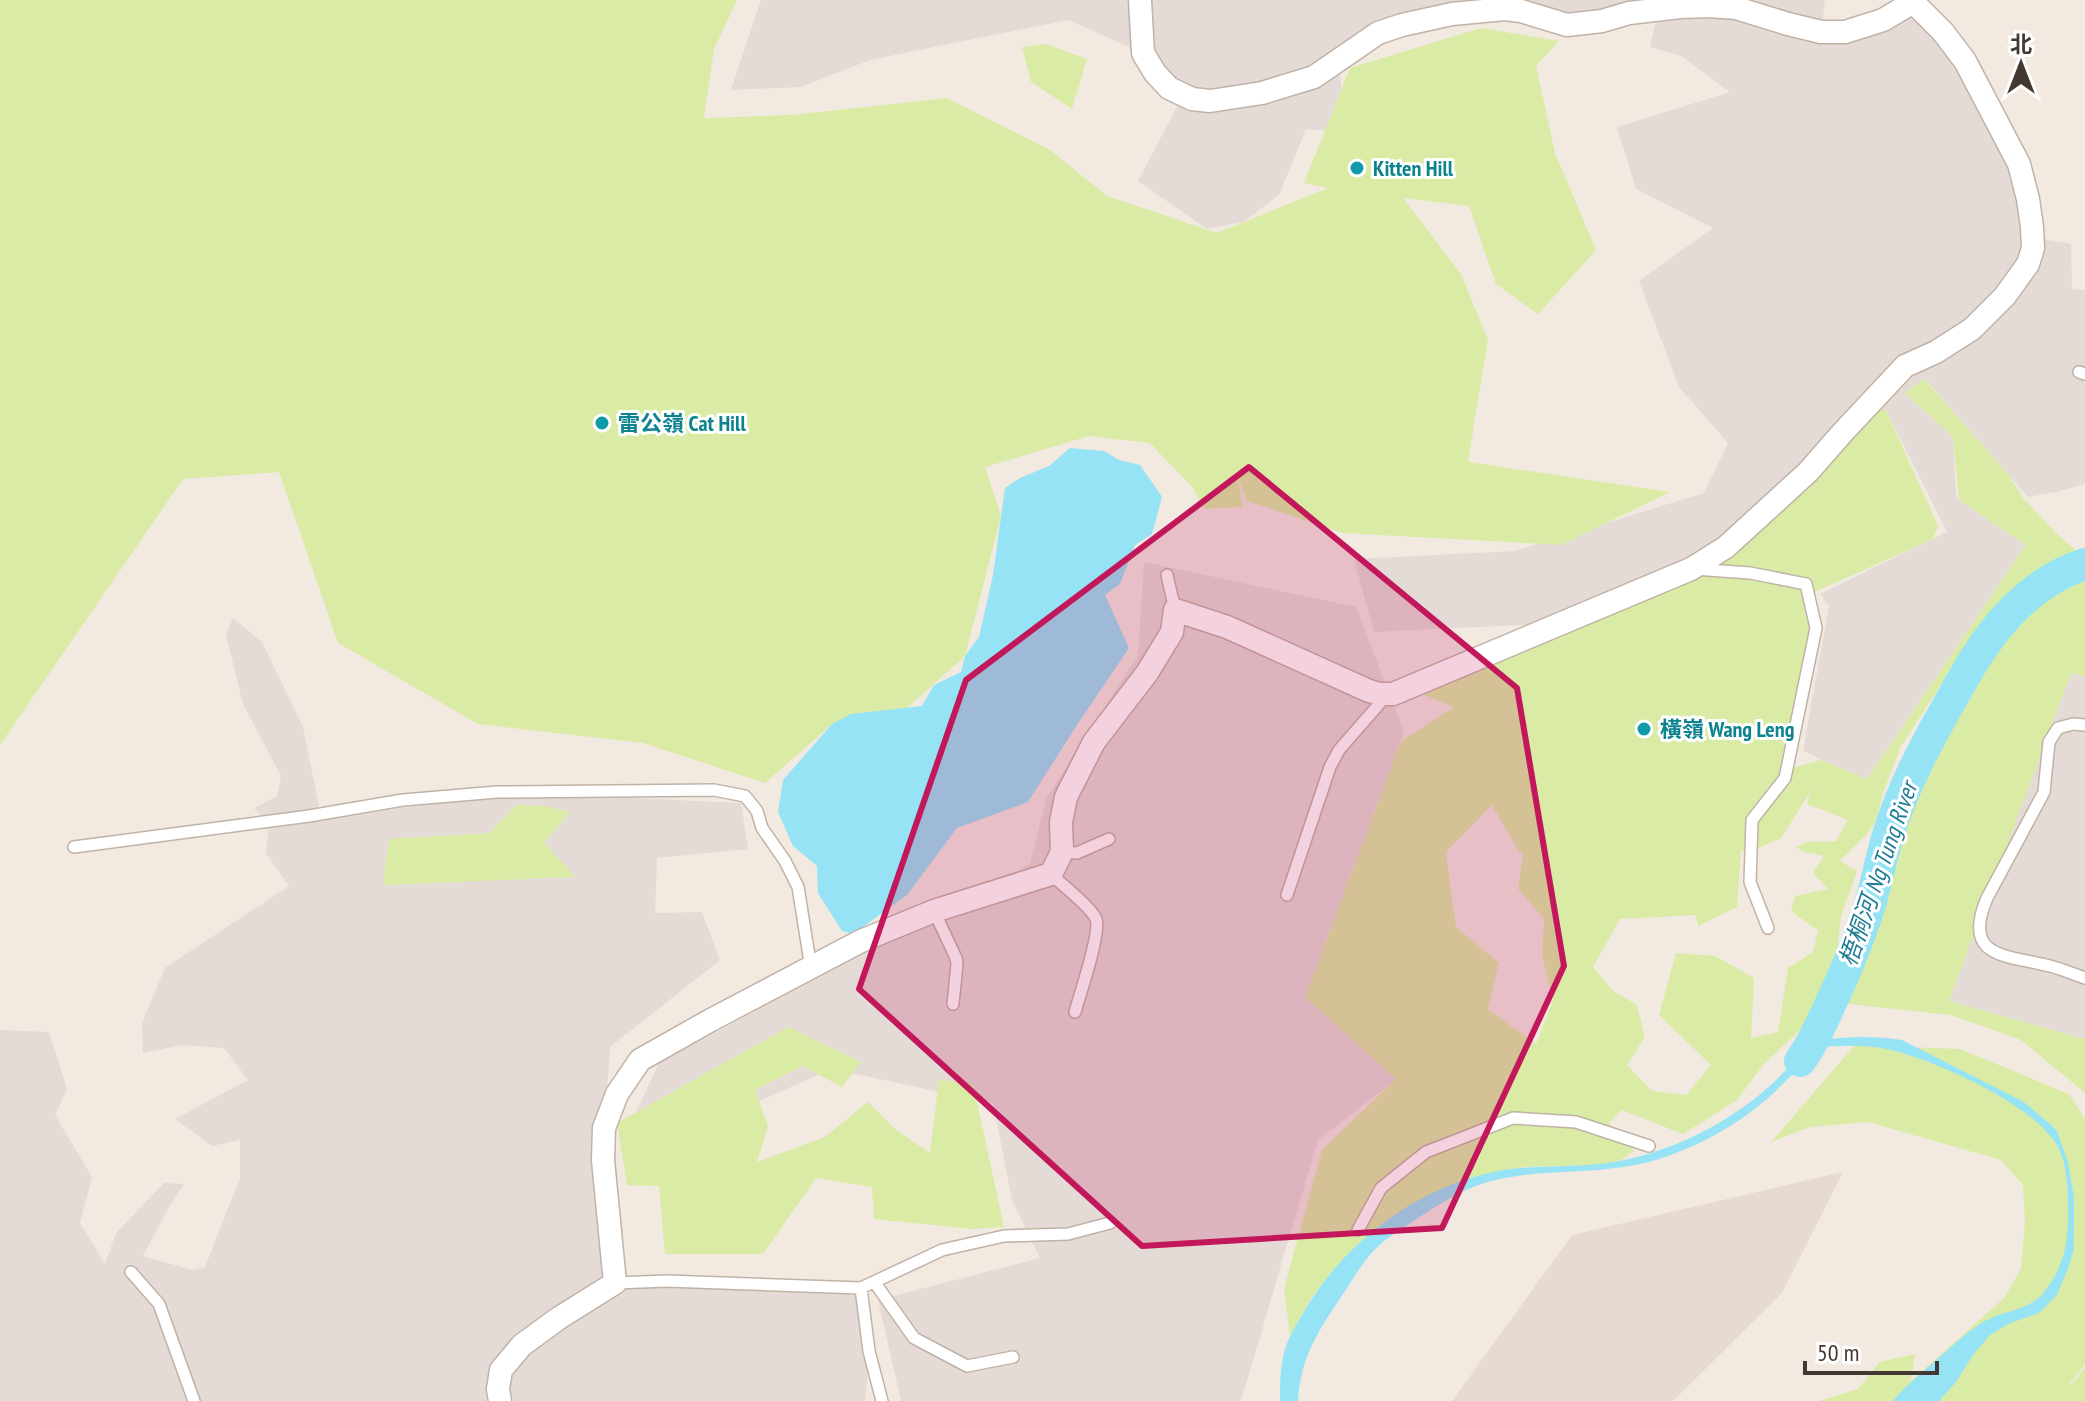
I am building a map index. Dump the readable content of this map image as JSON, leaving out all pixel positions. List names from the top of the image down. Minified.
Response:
{"water":["梧桐河 Ng Tung River"],"places":["Kitten Hill","雷公嶺 Cat Hill","橫嶺 Wang Leng"],"scale_bar":"50 m","north":"top"}
